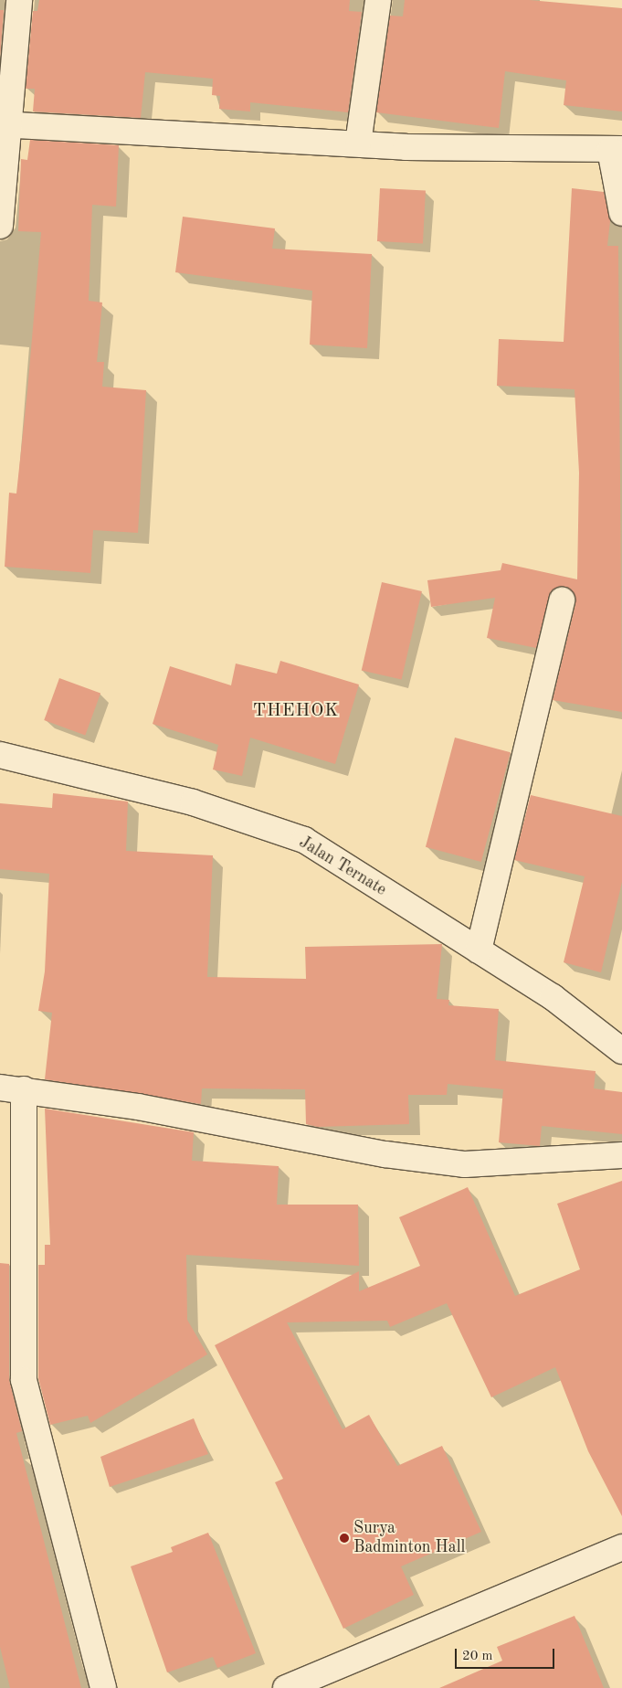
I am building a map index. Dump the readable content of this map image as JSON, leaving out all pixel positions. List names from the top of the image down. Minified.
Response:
{"streets":{"street":["Jalan Ternate"]},"districts":["THEHOK"],"places":["Surya Badminton Hall"],"scale_bar":"20 m"}
